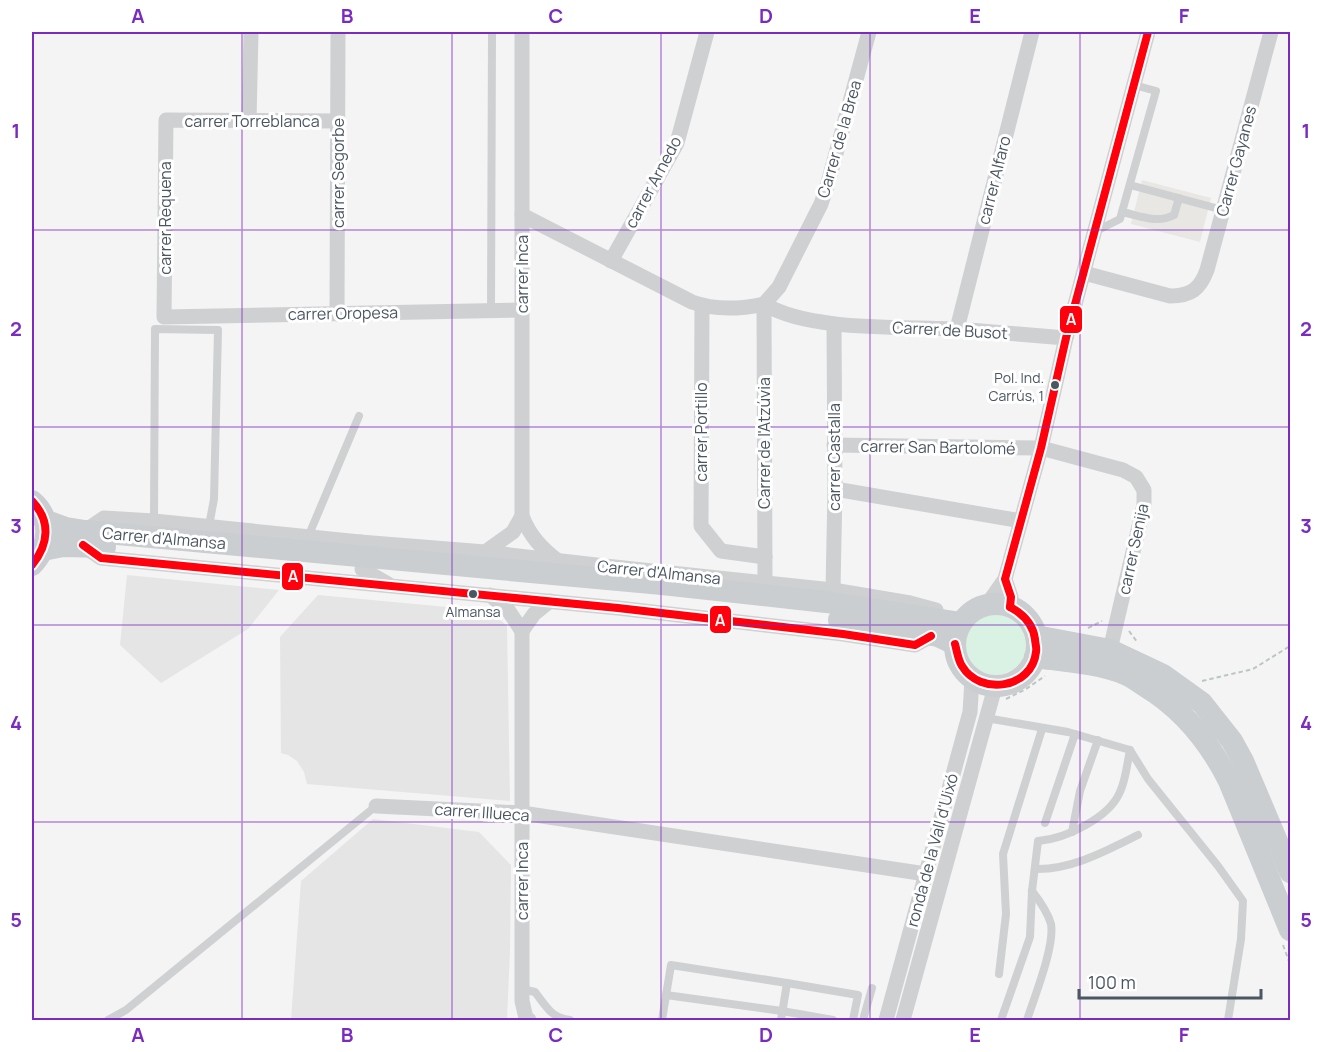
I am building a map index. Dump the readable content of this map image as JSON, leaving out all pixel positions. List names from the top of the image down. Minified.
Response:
{"streets":{"main road":["Carrer d'Almansa"],"street":["carrer Torreblanca","Carrer de la Brea","Carrer Gayanes","carrer Segorbe","carrer Alfaro","carrer Arnedo","carrer Requena","carrer Inca","carrer Oropesa","Carrer de Busot","carrer Portillo","Carrer de l'Atzúvia","carrer San Bartolomé","carrer Castalla","carrer Senija","carrer Illueca","ronda de la Vall d'Uixó"]},"crossings":[["carrer Torreblanca","carrer Segorbe"],["carrer Torreblanca","carrer Requena"],["Carrer de la Brea","Carrer de l'Atzúvia"],["carrer Segorbe","carrer Oropesa"],["carrer Alfaro","Carrer de Busot"],["carrer Requena","carrer Oropesa"],["carrer Inca","carrer Oropesa"],["carrer Inca","carrer Illueca"],["Carrer de Busot","carrer Castalla"],["carrer Portillo","Carrer d'Almansa"],["Carrer de l'Atzúvia","Carrer d'Almansa"],["carrer San Bartolomé","carrer Castalla"],["carrer San Bartolomé","carrer Senija"],["carrer Castalla","Carrer d'Almansa"],["Carrer d'Almansa","ronda de la Vall d'Uixó"],["carrer Illueca","ronda de la Vall d'Uixó"]],"places":["Pol. Ind. Carrús, 1","Almansa"],"lines":["transit line A"],"scale_bar":"100 m","grid":{"columns":["A","B","C","D","E","F"],"rows":["1","2","3","4","5"]}}
